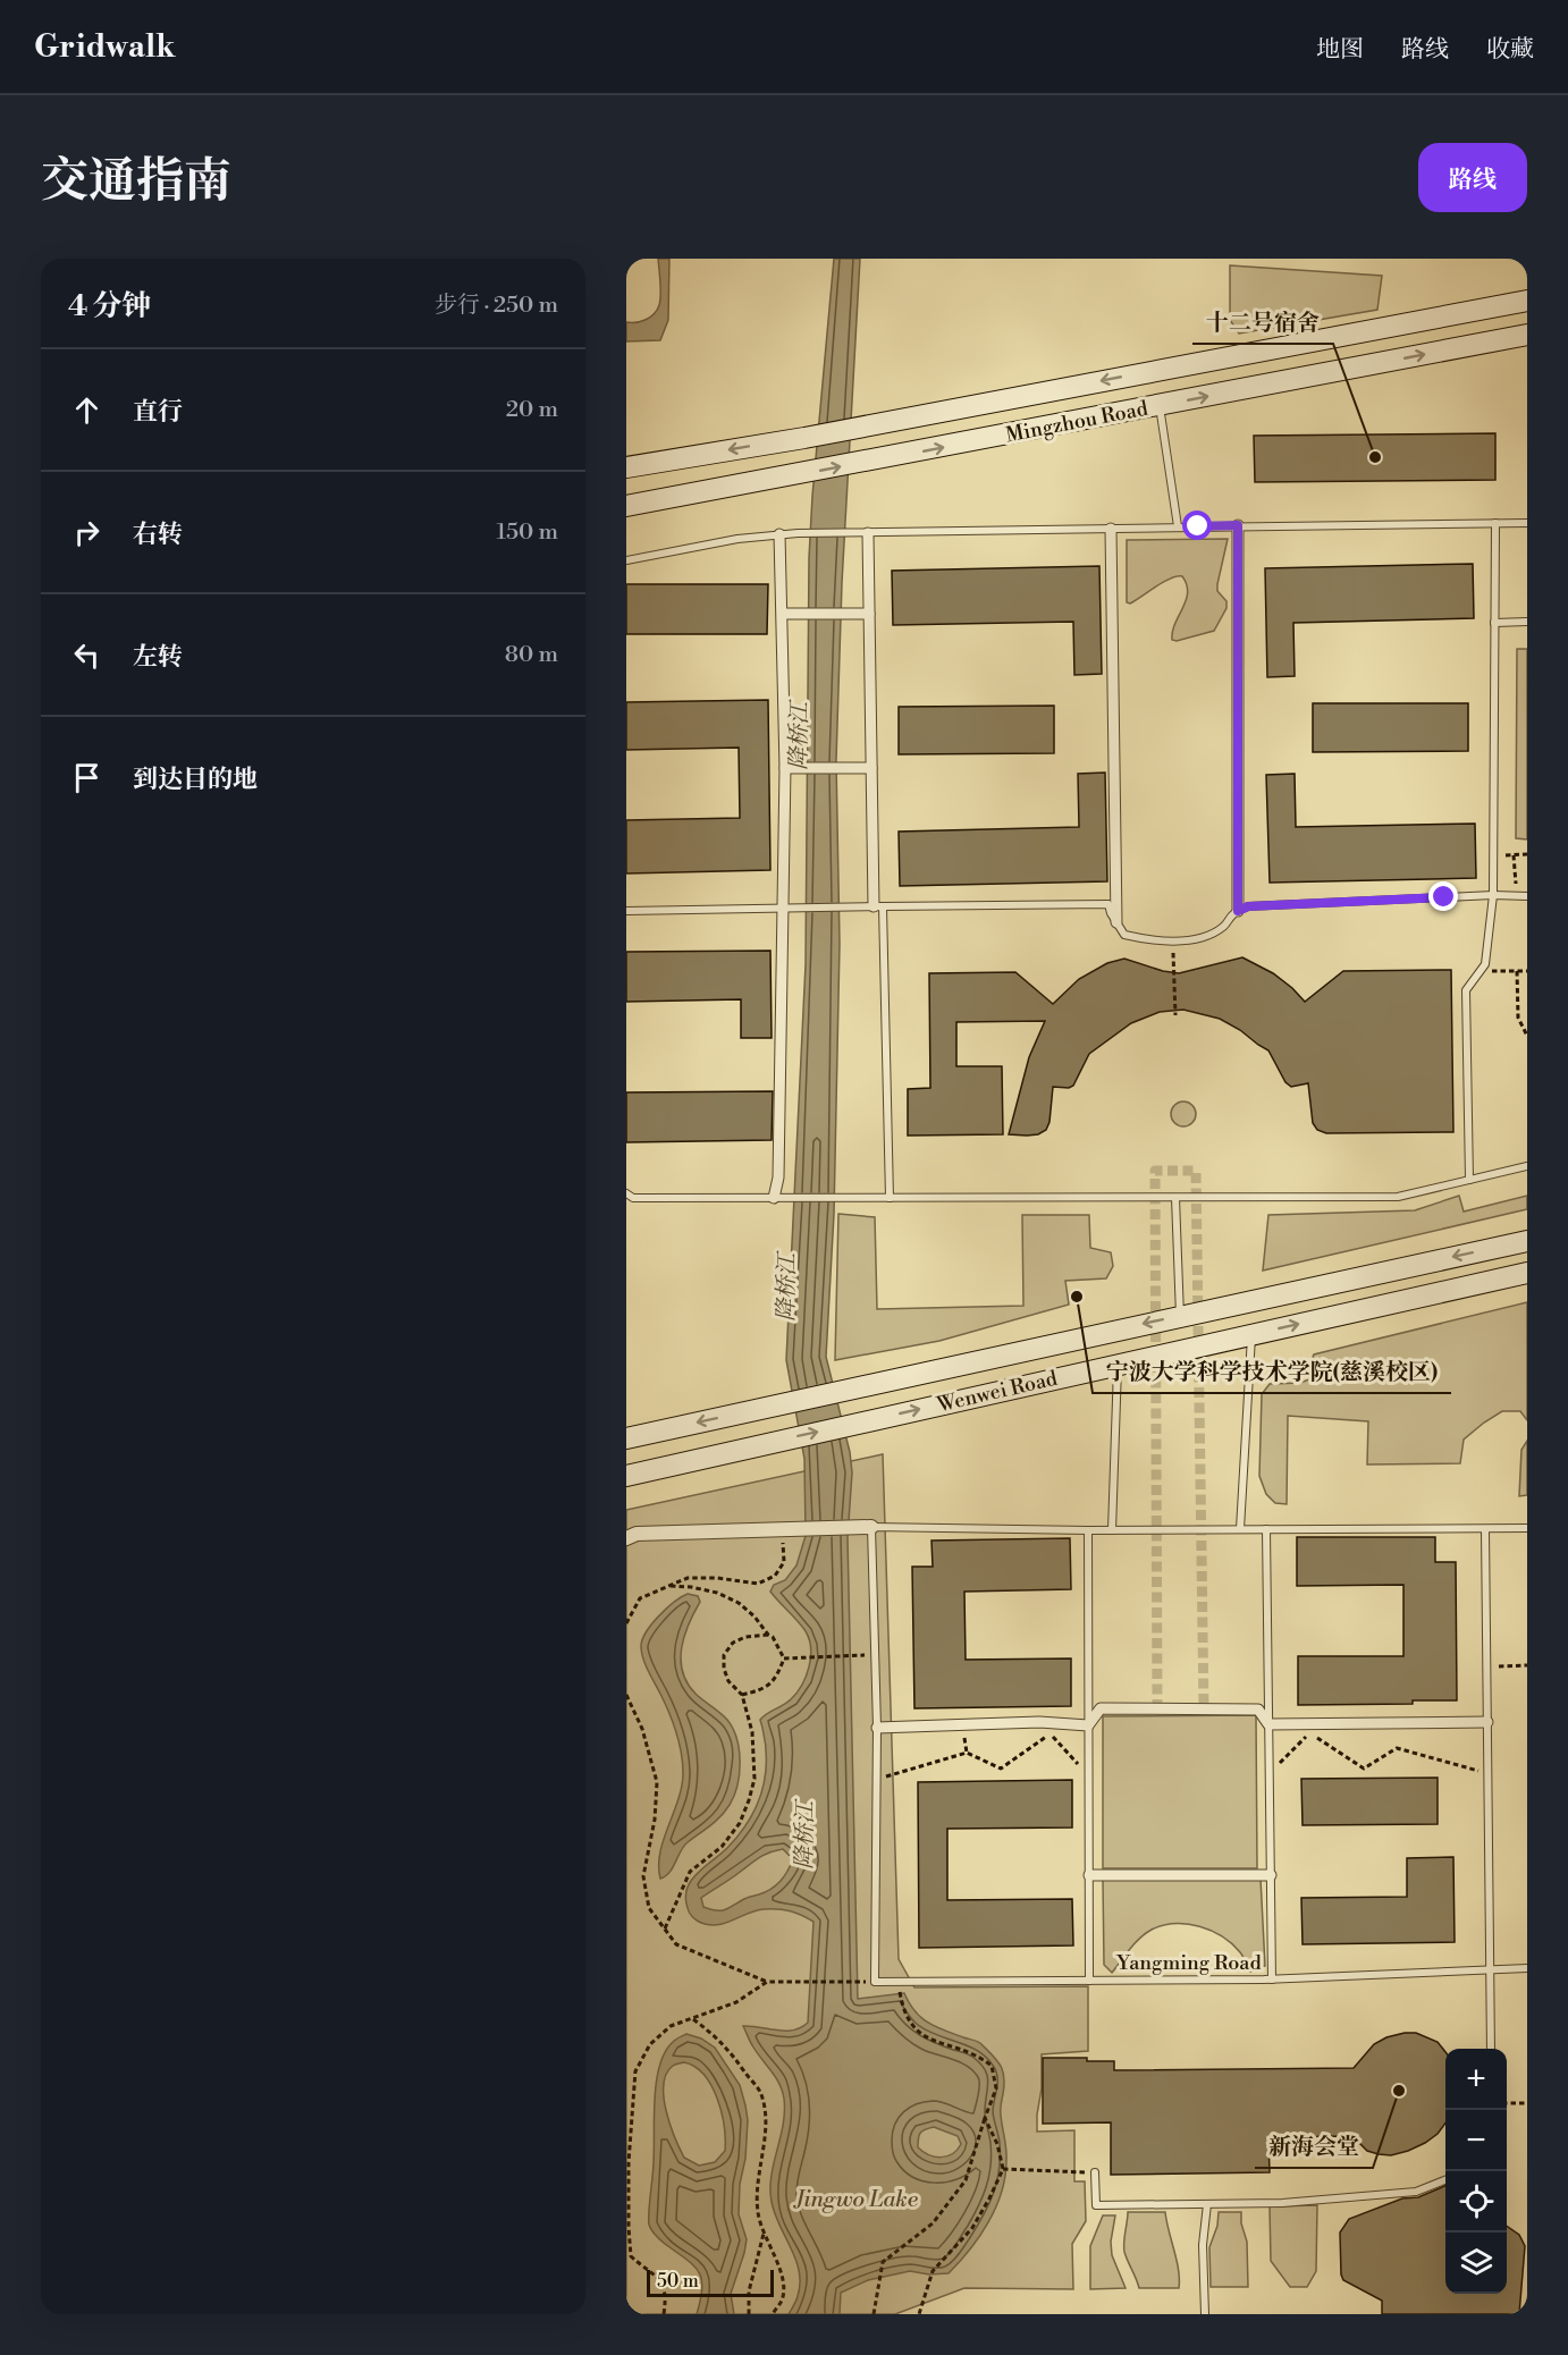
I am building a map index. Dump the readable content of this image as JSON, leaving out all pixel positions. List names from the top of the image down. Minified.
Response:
{"streets":{"main road":["Mingzhou Road","Wenwei Road"],"lane":["Yangming Road"]},"water":["降桥江","Jingwo Lake"],"places":["十二号宿舍","宁波大学科学技术学院(慈溪校区)","新海会堂"],"scale_bar":"50 m","page":{"header":"Gridwalk","nav":["地图","路线","收藏"],"title":"交通指南","buttons":"路线","heading":["4 分钟","步行 · 250 m"],"list":[["直行","20 m"],["右转","150 m"],["左转","80 m"],"到达目的地"],"map_buttons":["+","−"],"scale":"50 m"}}
